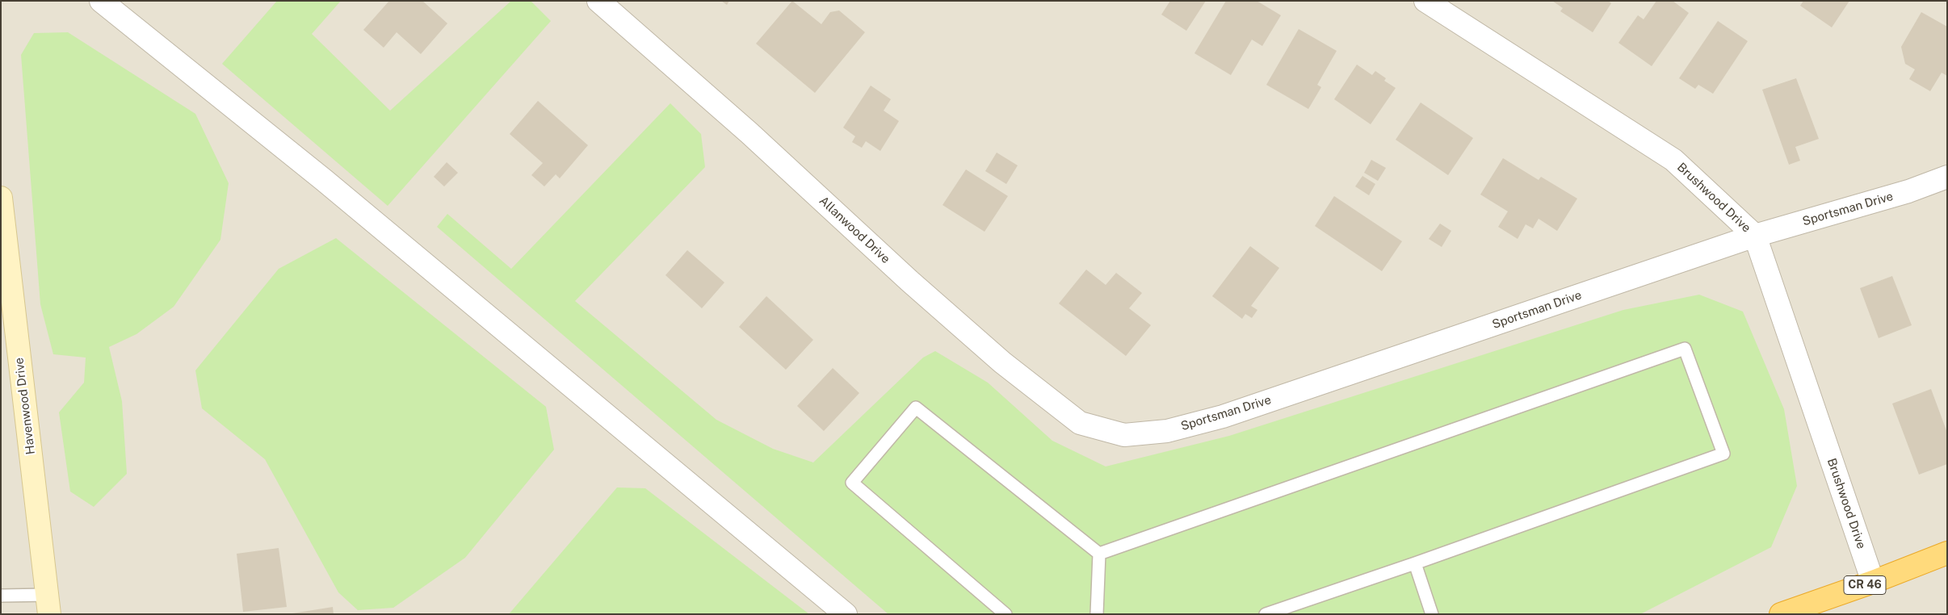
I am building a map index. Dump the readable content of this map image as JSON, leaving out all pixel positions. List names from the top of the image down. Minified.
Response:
{"streets":{"highway":["CR 46"],"main road":["Havenwood Drive"],"street":["Brushwood Drive","Sportsman Drive","Allanwood Drive"]},"crossings":[["Brushwood Drive","Sportsman Drive"],["Brushwood Drive","CR 46"],["Sportsman Drive","Allanwood Drive"]]}
